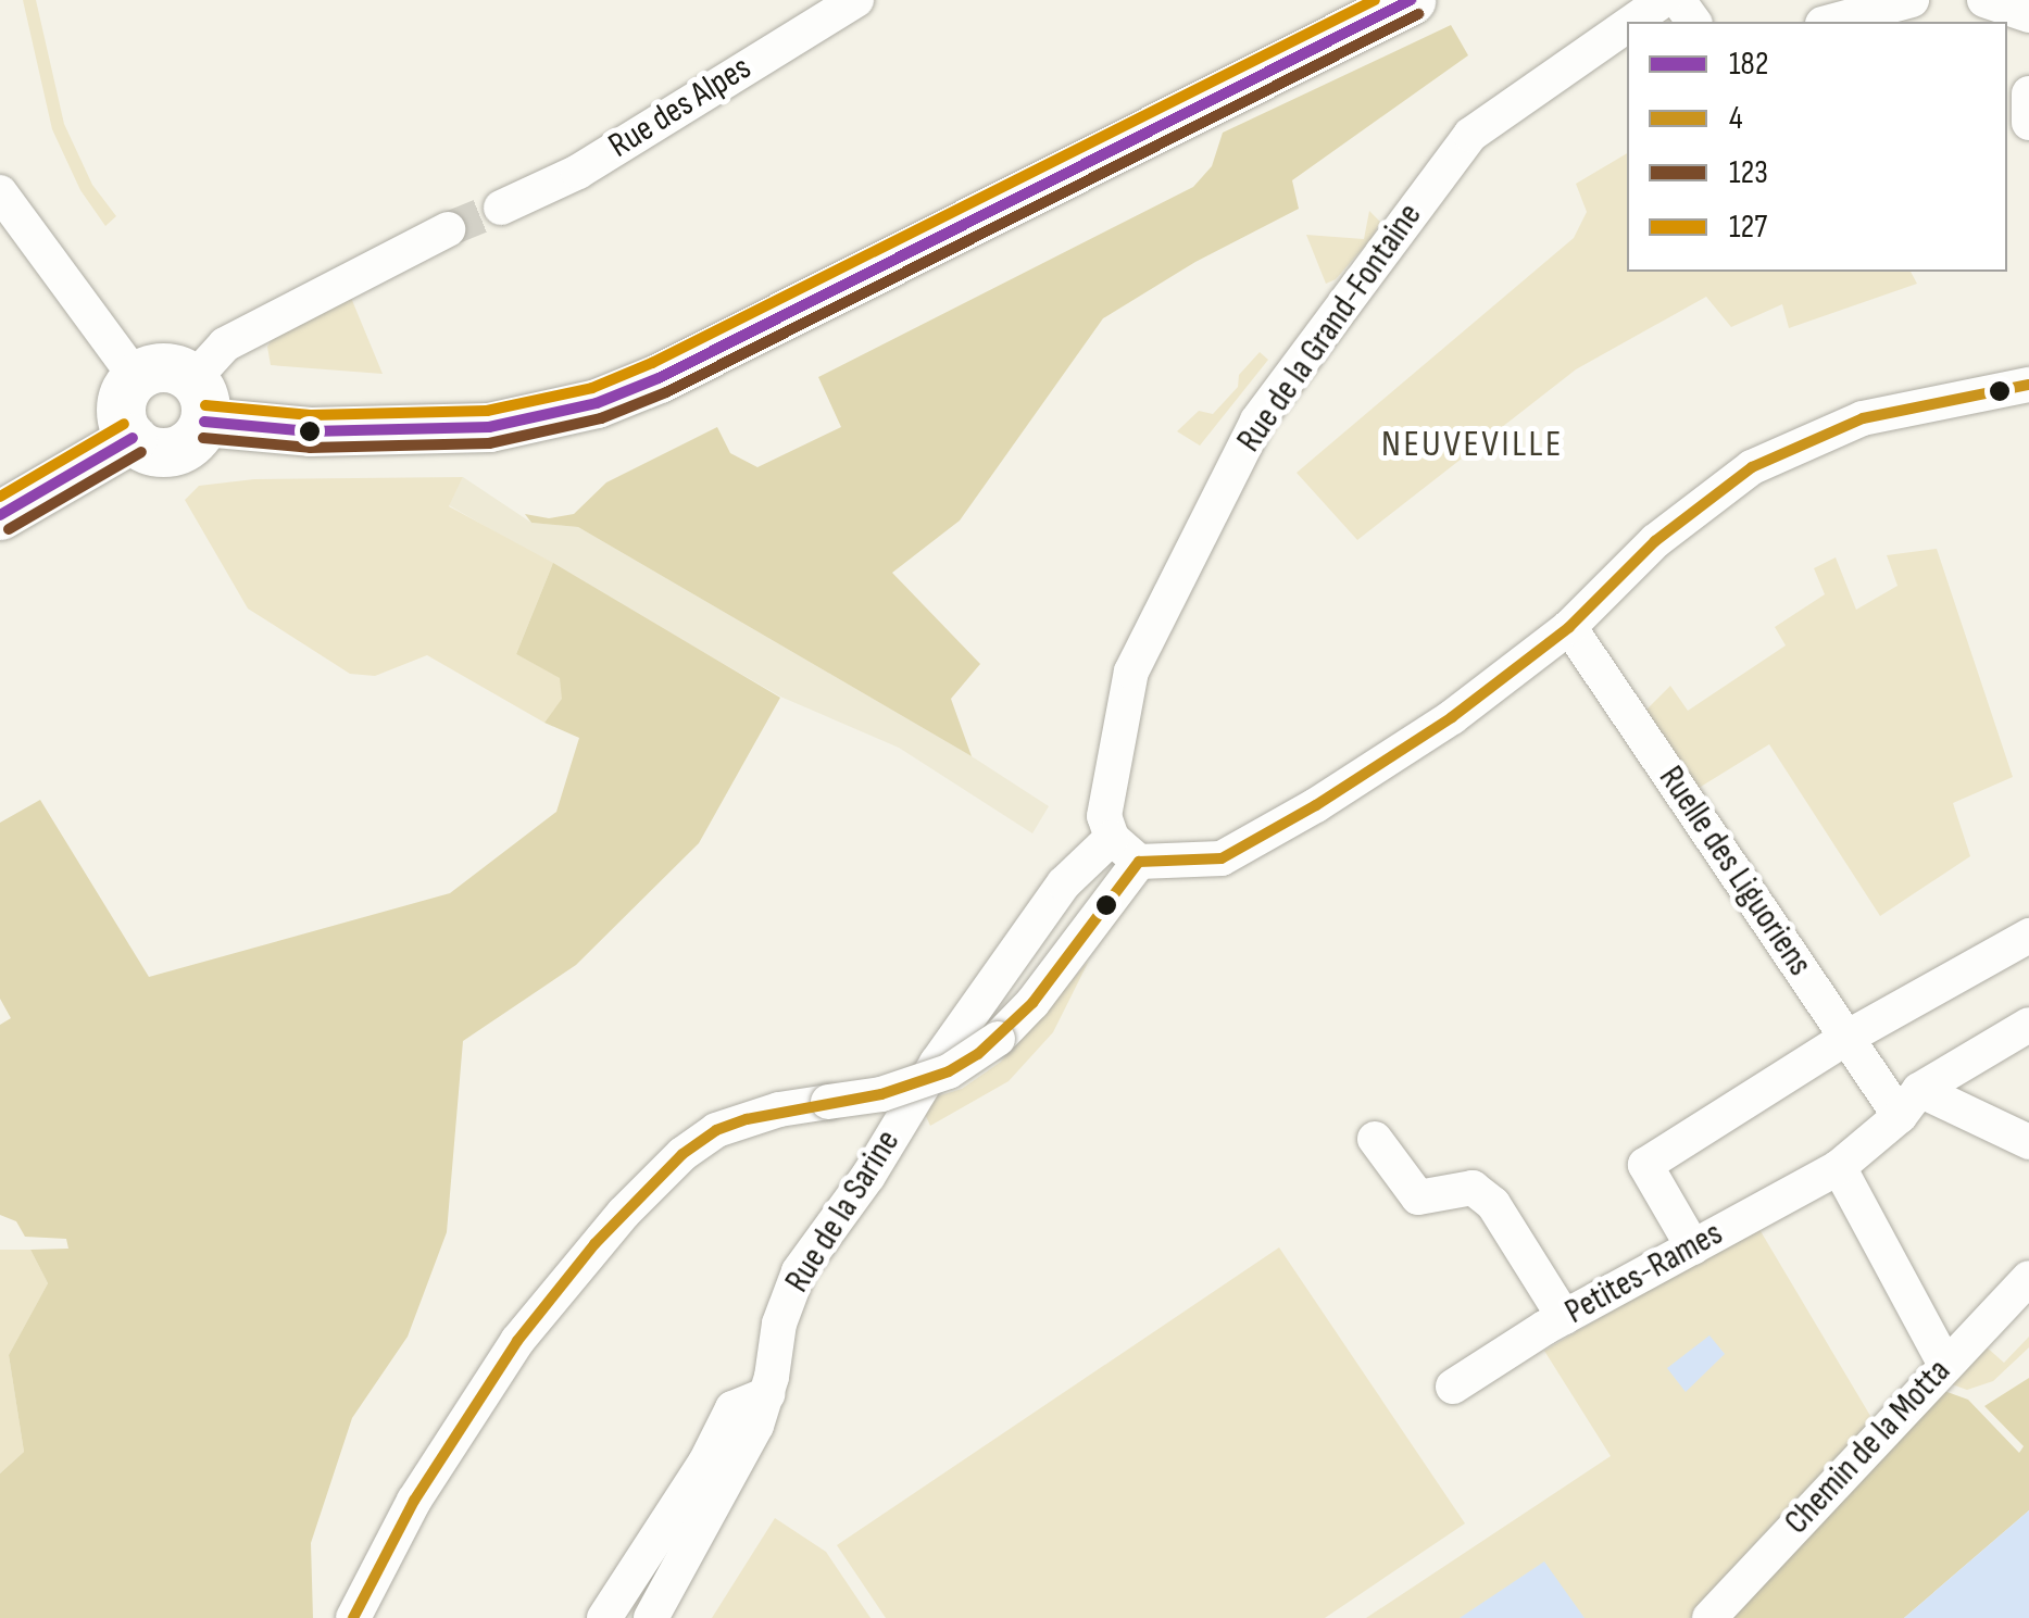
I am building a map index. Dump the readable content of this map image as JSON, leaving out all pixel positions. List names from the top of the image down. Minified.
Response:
{"streets":{"street":["Rue des Alpes","Rue de la Grand-Fontaine","Ruelle des Liguoriens","Rue de la Sarine","Petites-Rames","Chemin de la Motta"]},"crossings":[["Rue de la Grand-Fontaine","Rue de la Sarine"],["Ruelle des Liguoriens","Petites-Rames"]],"districts":["NEUVEVILLE"],"lines":["transit line 182","transit line 127","transit line 123","transit line 4"],"legend":["182","4","123","127"]}
